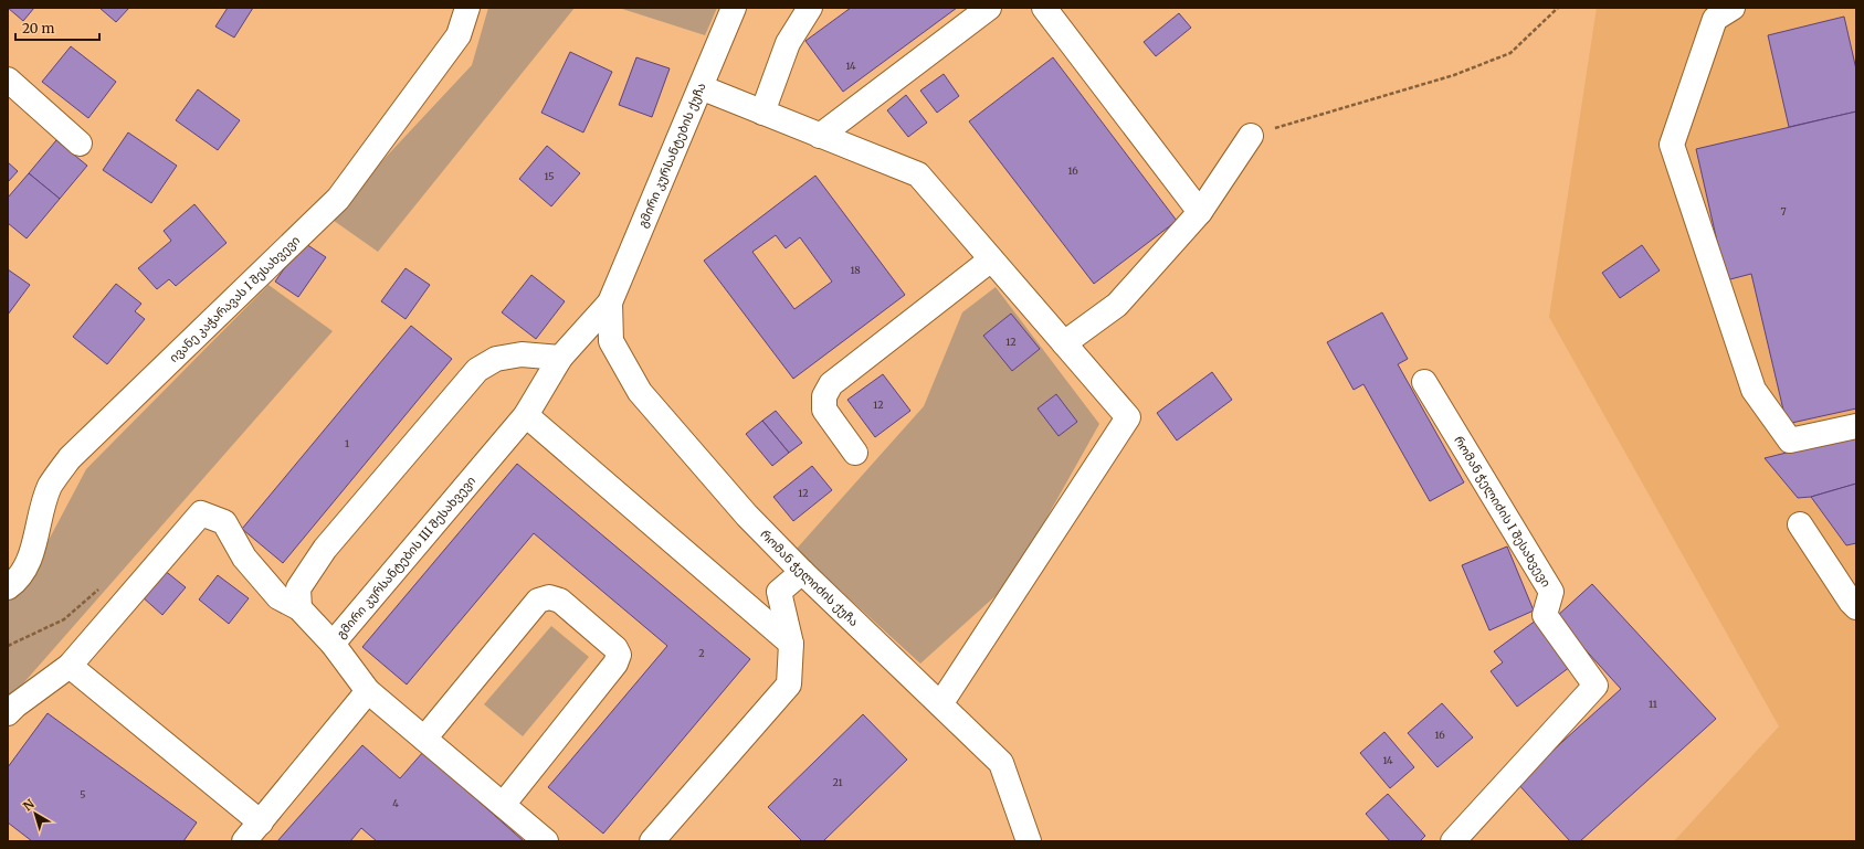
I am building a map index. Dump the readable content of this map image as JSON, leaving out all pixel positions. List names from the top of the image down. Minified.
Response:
{"streets":{"street":["გმირი კურსანტების ქუჩა","ივანე კაჭარავას I შესახვევი","რომან ჭელიძის I შესახვევი","გმირი კურსანტების III შესახვევი","რომან ჭელიძის ქუჩა"]},"crossings":[["გმირი კურსანტების ქუჩა","გმირი კურსანტების III შესახვევი"],["გმირი კურსანტების ქუჩა","რომან ჭელიძის ქუჩა"],["გმირი კურსანტების III შესახვევი","რომან ჭელიძის ქუჩა"]],"house_numbers":["14","16","15","7","18","12","12","1","12","2","11","16","14","21","5","4"],"scale_bar":"20 m","north":"top left"}
